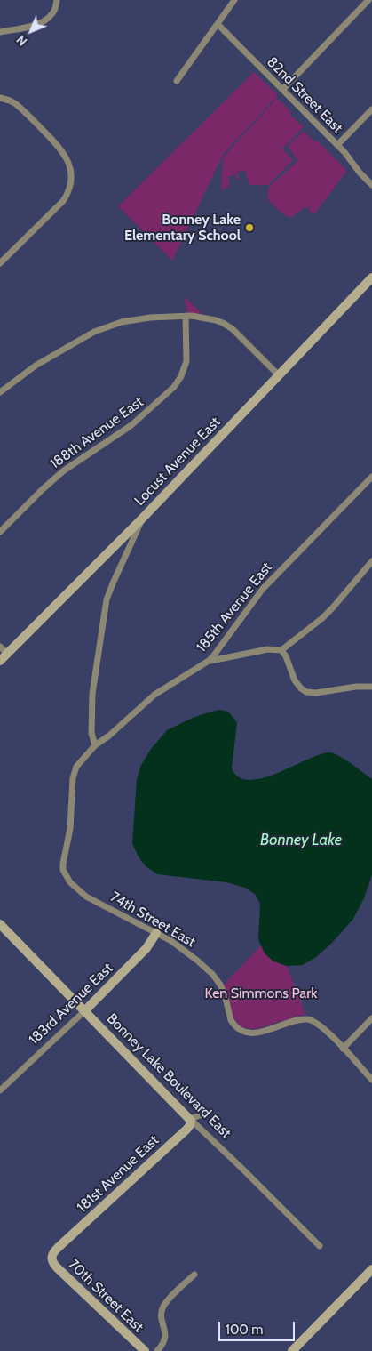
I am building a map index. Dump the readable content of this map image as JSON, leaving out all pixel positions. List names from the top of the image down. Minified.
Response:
{"streets":{"street":["82nd Street East","188th Avenue East","Locust Avenue East","185th Avenue East","74th Street East","183rd Avenue East","Bonney Lake Boulevard East","181st Avenue East","70th Street East"]},"crossings":[["185th Avenue East","74th Street East"],["74th Street East","183rd Avenue East"],["183rd Avenue East","Bonney Lake Boulevard East"],["Bonney Lake Boulevard East","181st Avenue East"],["181st Avenue East","70th Street East"]],"water":["Bonney Lake"],"parks":["Ken Simmons Park"],"places":["Bonney Lake Elementary School"],"scale_bar":"100 m","north":"bottom left"}
